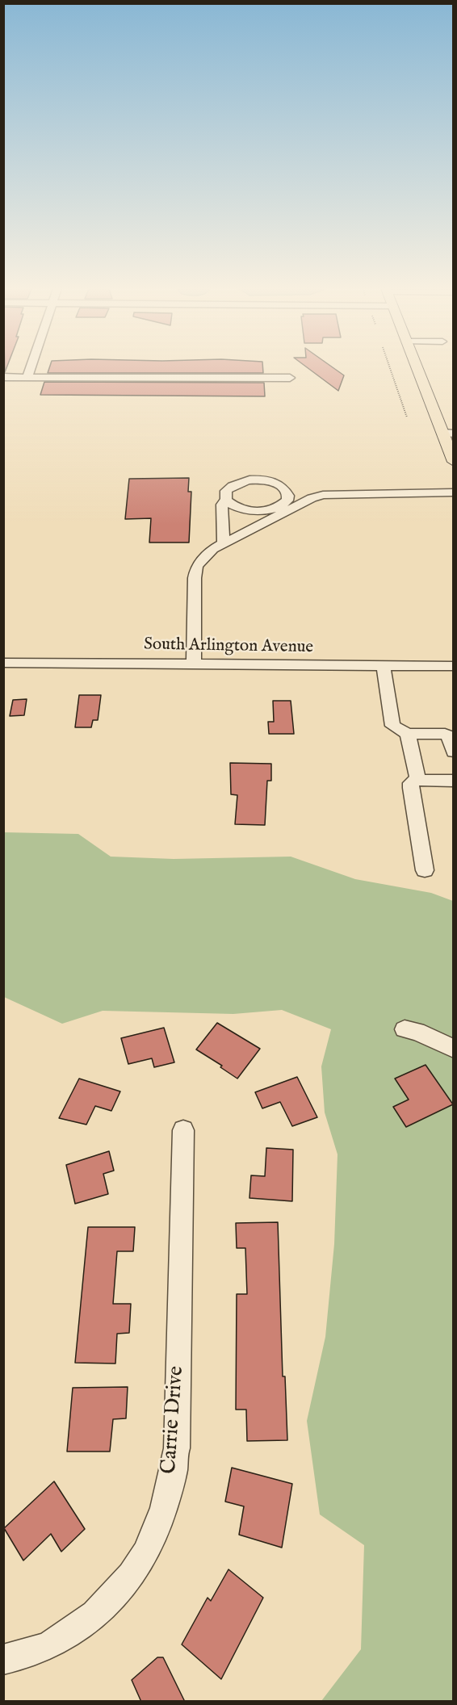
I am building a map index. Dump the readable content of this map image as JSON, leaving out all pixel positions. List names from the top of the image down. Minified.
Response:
{"streets":{"street":["South Arlington Avenue","Carrie Drive"]}}
